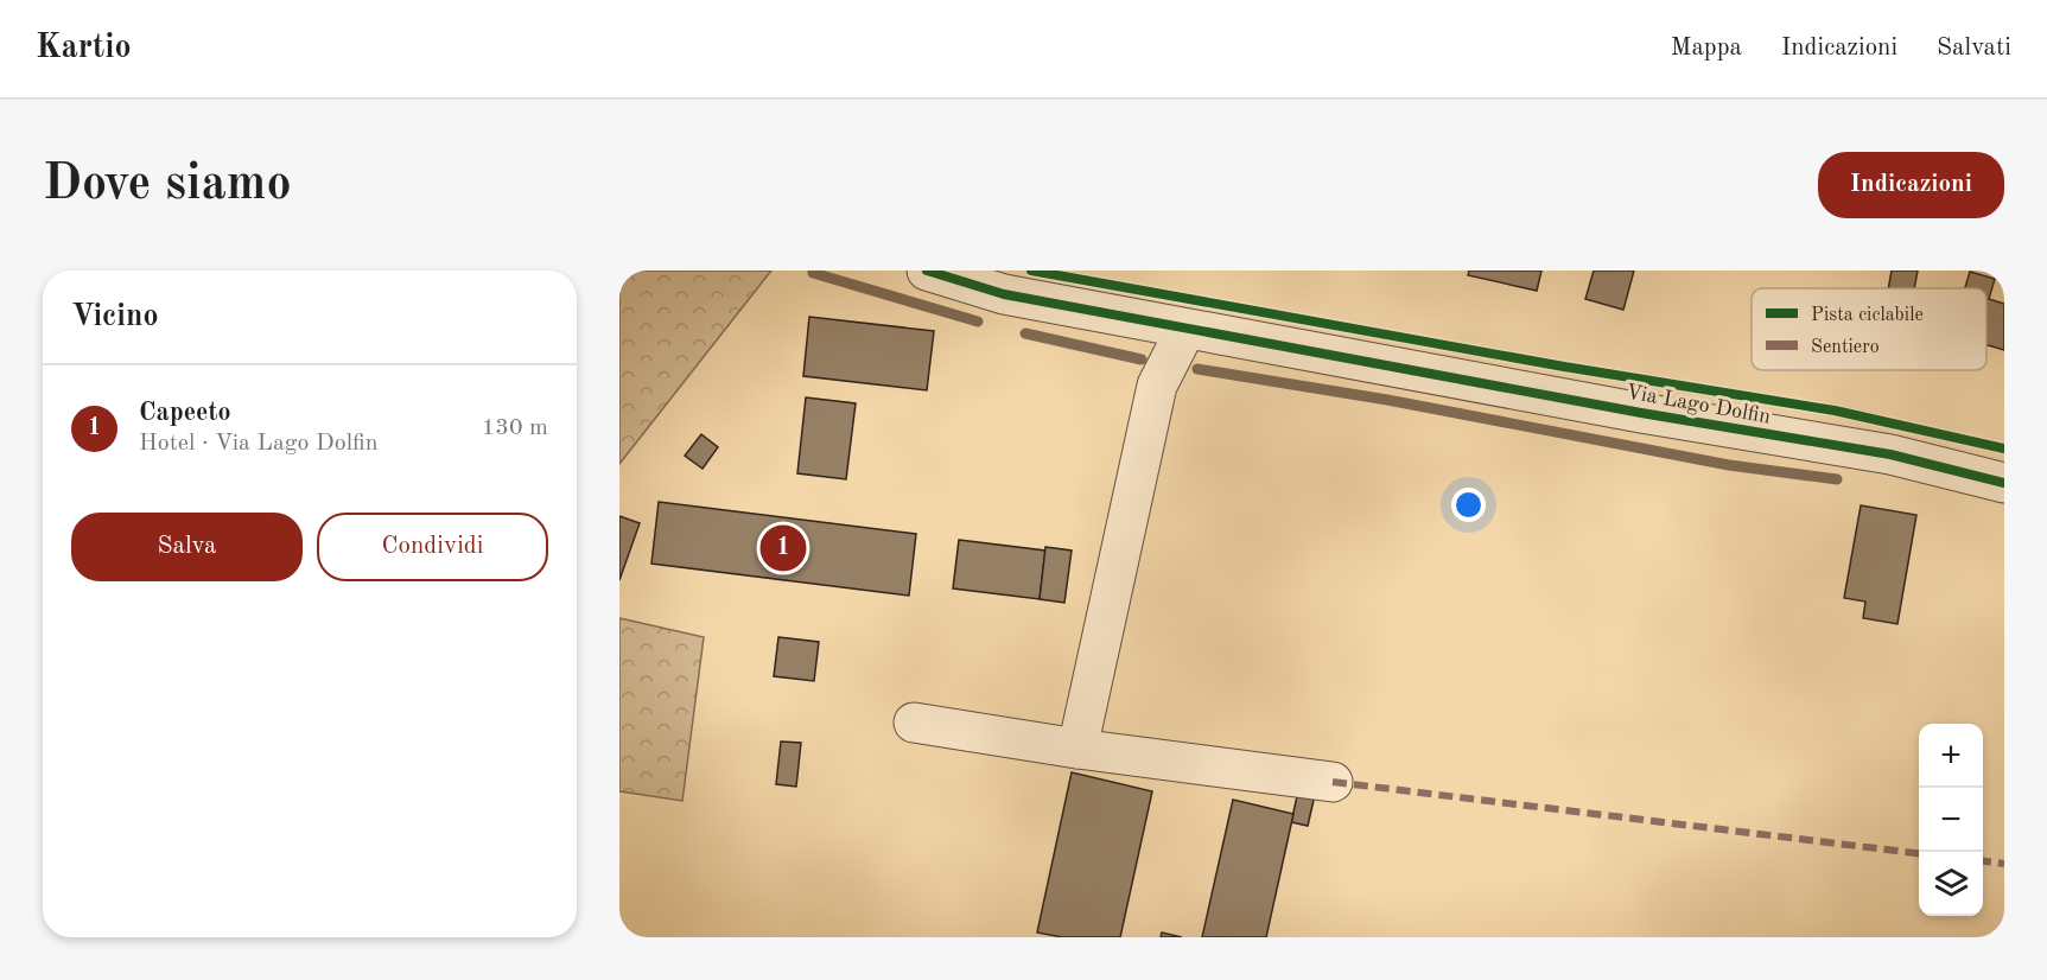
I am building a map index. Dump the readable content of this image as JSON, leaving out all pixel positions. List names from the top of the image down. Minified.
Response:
{"streets":{"street":["Via Lago Dolfin"]},"legend":["Pista ciclabile","Sentiero"],"page":{"header":"Kartio","nav":["Mappa","Indicazioni","Salvati"],"buttons":["Indicazioni",["Salva","Condividi"]],"title":"Dove siamo","heading":"Vicino","list":[{"mark":"1","name":"Capeeto","note":"Hotel · Via Lago Dolfin","value":"130 m"}],"pins":"1","map_buttons":["+","−"]}}
